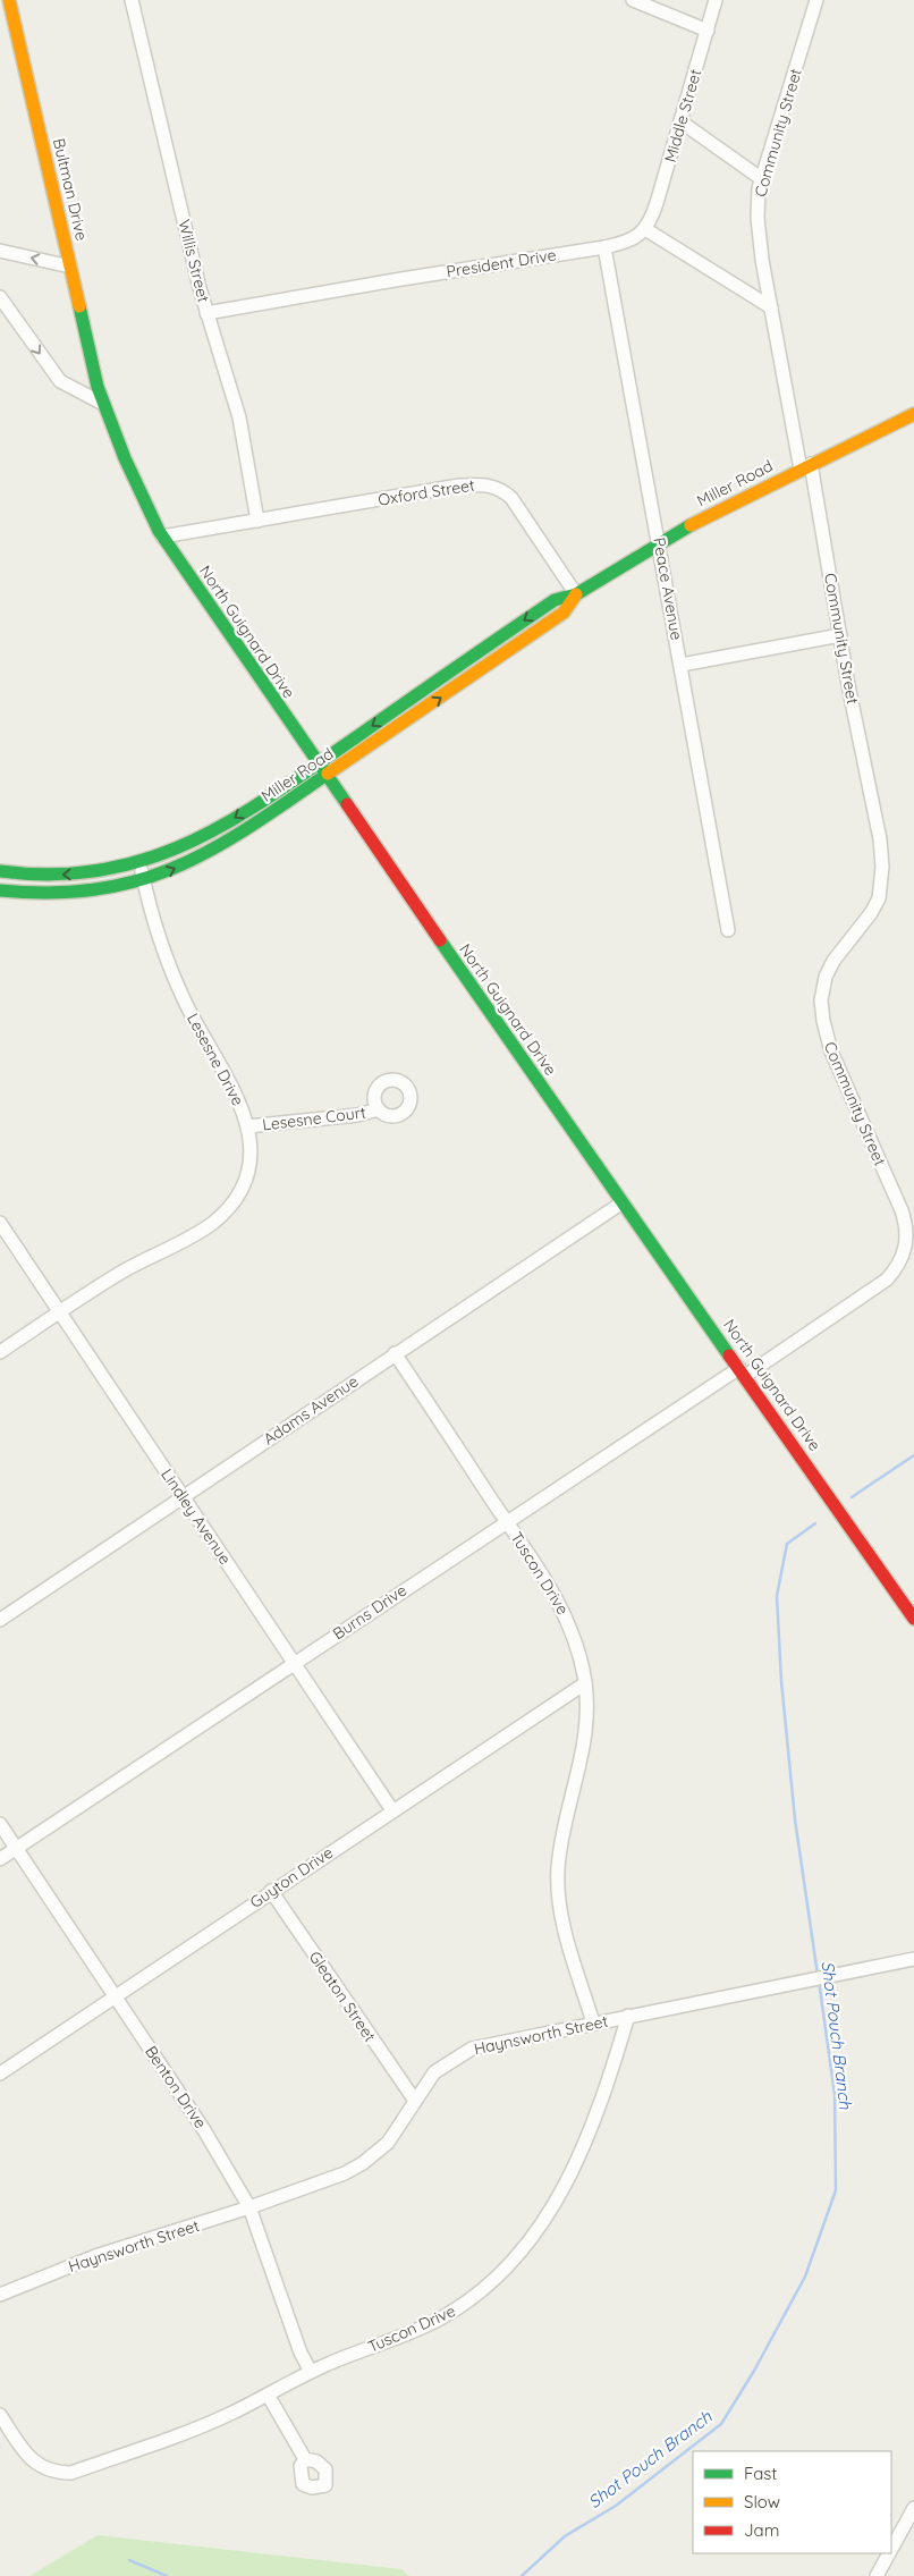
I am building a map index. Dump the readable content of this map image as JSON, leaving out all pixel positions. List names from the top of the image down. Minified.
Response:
{"streets":{"main road":["Bultman Drive","Miller Road","North Guignard Drive"],"street":["Middle Street","Community Street","Willis Street","President Drive","Oxford Street","Peace Avenue","Lesesne Drive","Lesesne Court","Adams Avenue","Lindley Avenue","Tuscon Drive","Burns Drive","Guyton Drive","Gleaton Street","Haynsworth Street","Benton Drive"]},"crossings":[["Middle Street","President Drive"],["Community Street","Miller Road"],["Community Street","North Guignard Drive"],["Community Street","Burns Drive"],["Bultman Drive","North Guignard Drive"],["Willis Street","President Drive"],["Willis Street","Oxford Street"],["President Drive","Peace Avenue"],["Miller Road","Oxford Street"],["Miller Road","Peace Avenue"],["Miller Road","North Guignard Drive"],["Miller Road","Lesesne Drive"],["Oxford Street","North Guignard Drive"],["North Guignard Drive","Adams Avenue"],["North Guignard Drive","Burns Drive"],["Lesesne Drive","Lesesne Court"],["Lesesne Drive","Lindley Avenue"],["Adams Avenue","Lindley Avenue"],["Adams Avenue","Tuscon Drive"],["Lindley Avenue","Burns Drive"],["Lindley Avenue","Guyton Drive"],["Tuscon Drive","Burns Drive"],["Tuscon Drive","Guyton Drive"],["Tuscon Drive","Haynsworth Street"],["Tuscon Drive","Benton Drive"],["Burns Drive","Benton Drive"],["Guyton Drive","Gleaton Street"],["Guyton Drive","Benton Drive"],["Gleaton Street","Haynsworth Street"],["Haynsworth Street","Benton Drive"]],"water":["Shot Pouch Branch"],"legend":["Fast","Slow","Jam"]}
